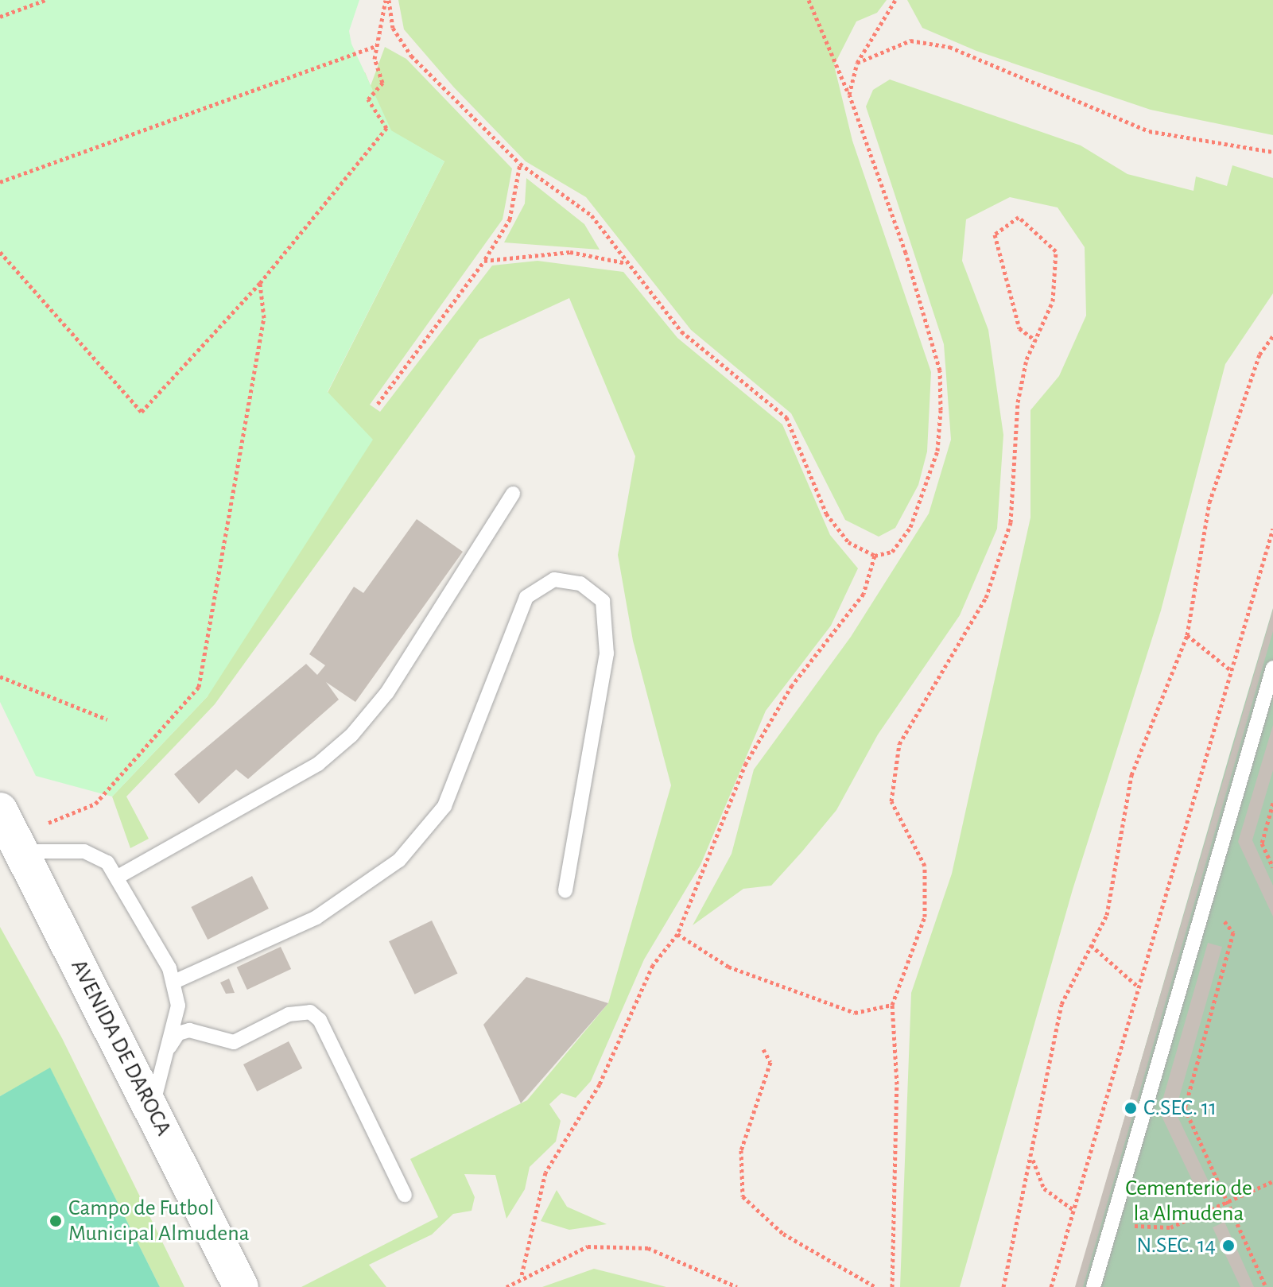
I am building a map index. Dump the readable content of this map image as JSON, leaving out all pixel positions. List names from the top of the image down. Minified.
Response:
{"streets":{"street":["AVENIDA DE DAROCA"]},"parks":["Cementerio de la Almudena"],"places":["C.SEC. 11","Campo de Futbol Municipal Almudena","N.SEC. 14"]}
